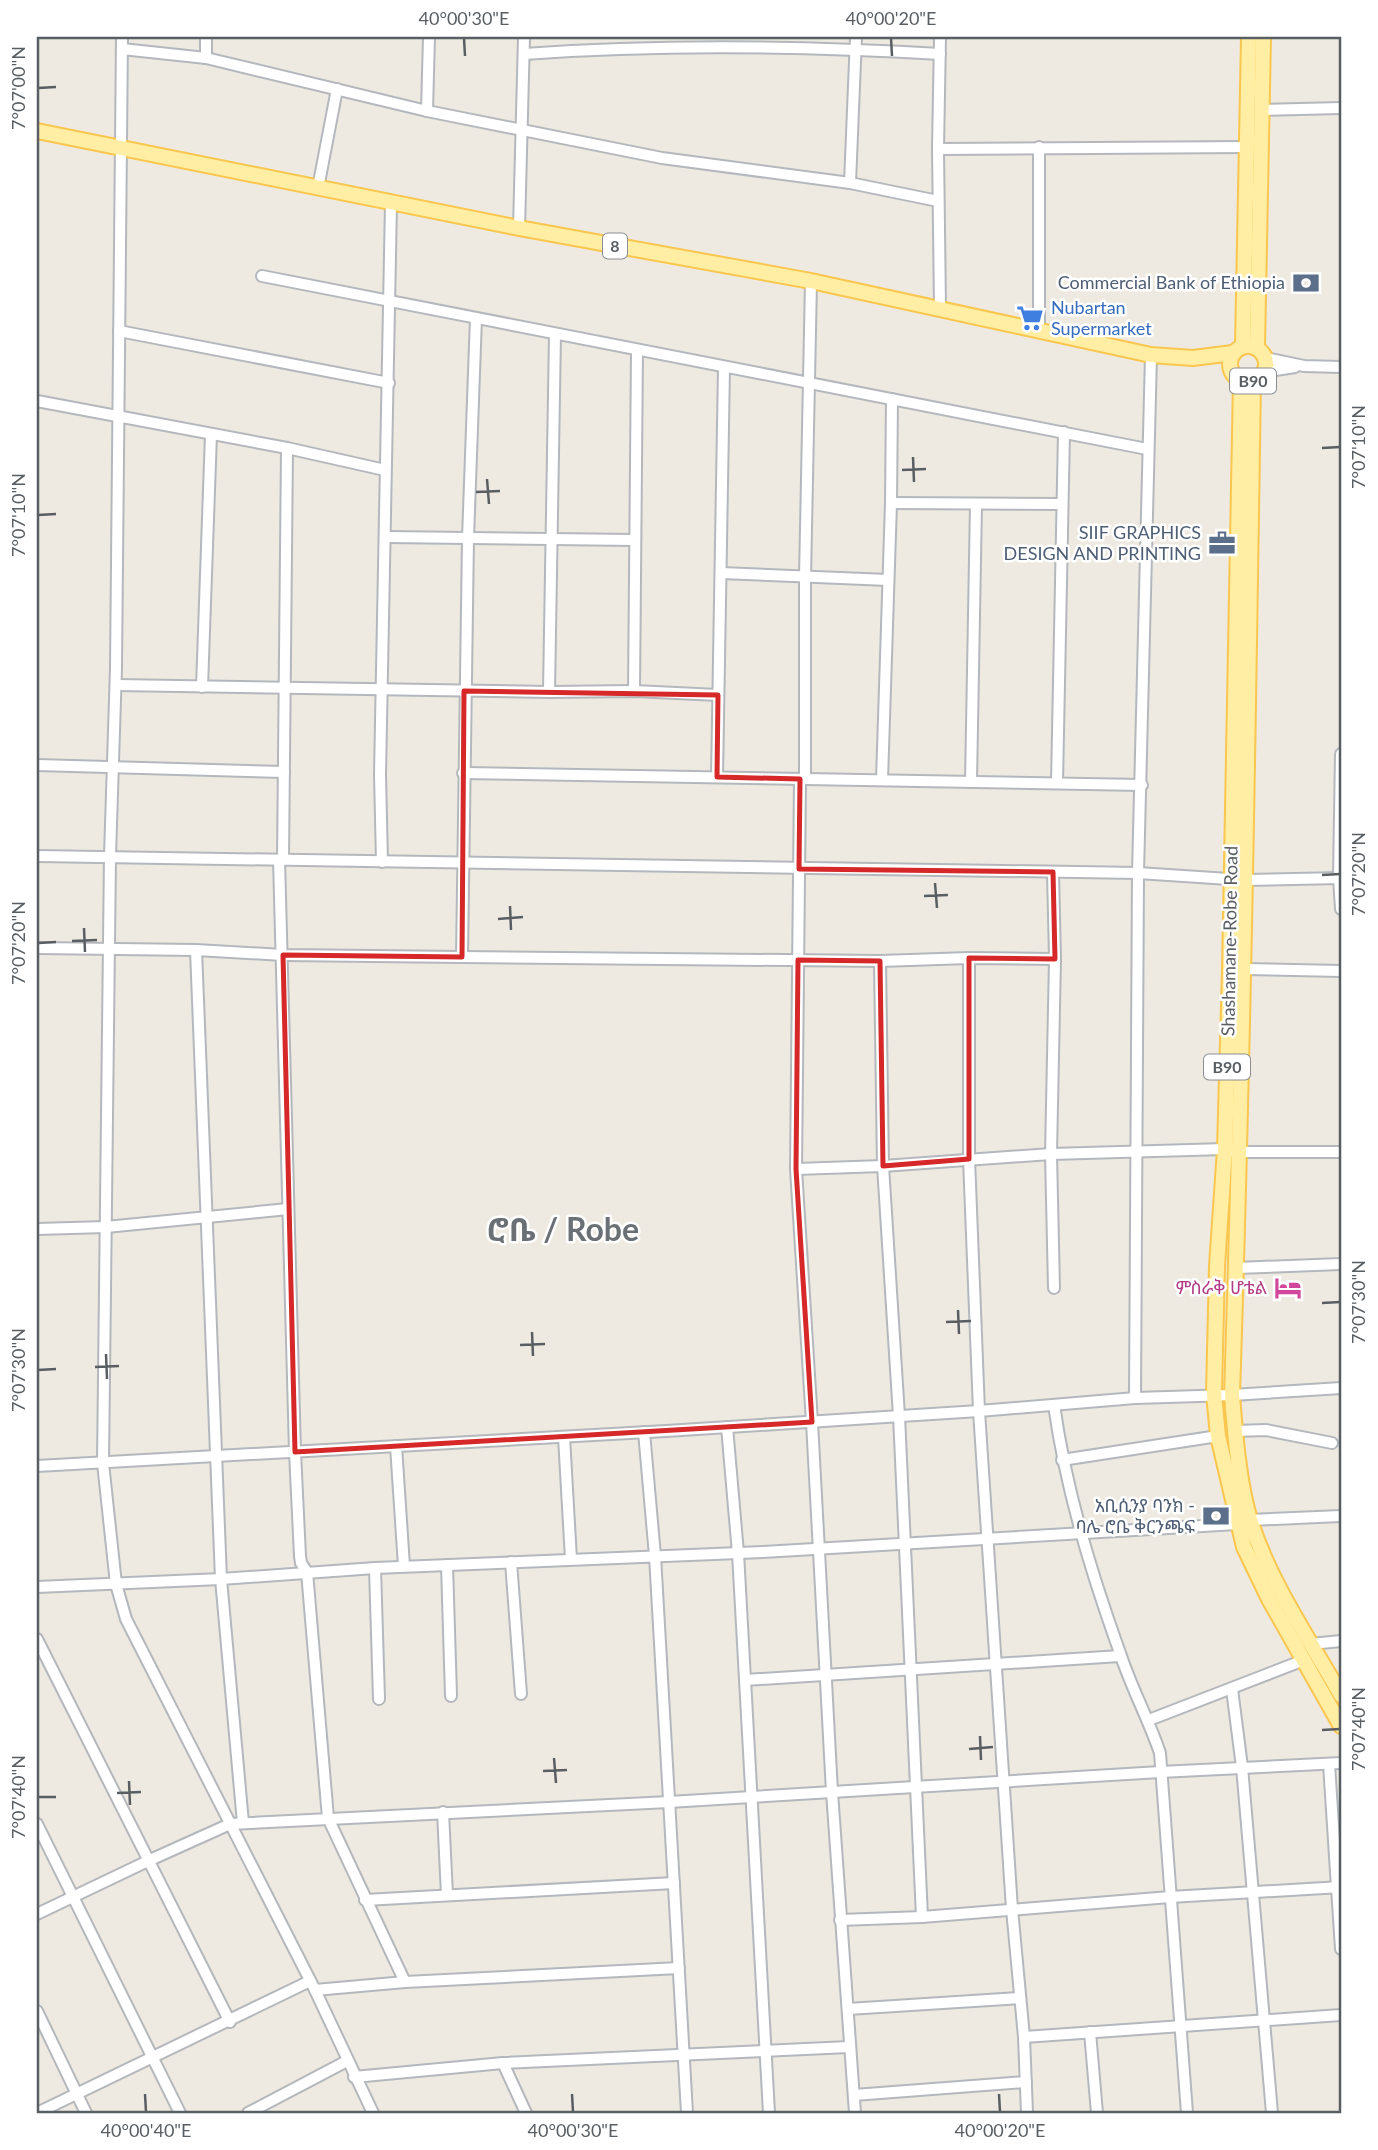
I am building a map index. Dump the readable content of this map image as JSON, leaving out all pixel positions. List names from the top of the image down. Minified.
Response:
{"streets":{"main road":["8","B90","Shashamane-Robe Road"]},"crossings":[["8","Shashamane-Robe Road"]],"districts":["ሮቤ / Robe"],"places":{"bank":["Commercial Bank of Ethiopia","አቢሲንያ ባንክ - ባሌ ሮቤ ቅርንጫፍ"],"supermarket":["Nubartan Supermarket"],"office":["SIIF GRAPHICS DESIGN AND PRINTING"],"hotel":["ምስራቅ ሆቴል"]},"coordinates":["40°00'30\"E","40°00'20\"E","7°07'00\"N","7°07'10\"N","7°07'20\"N","7°07'30\"N","7°07'40\"N","40°00'40\"E"]}
